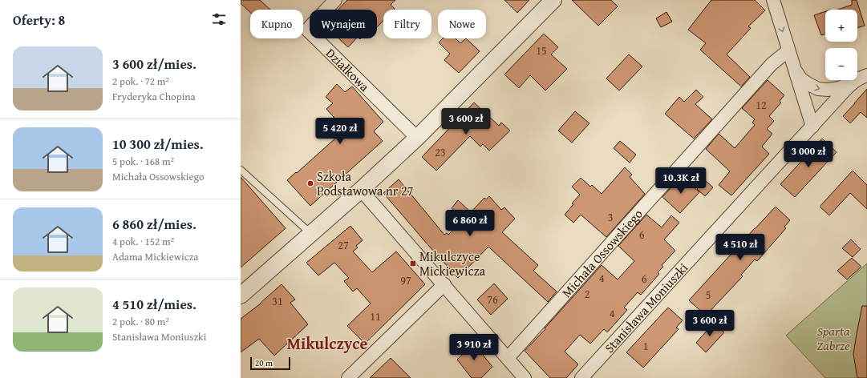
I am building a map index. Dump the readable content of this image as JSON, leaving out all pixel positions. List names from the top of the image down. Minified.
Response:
{"streets":{"street":["Działkowa","Michała Ossowskiego","Stanisława Moniuszki"]},"districts":["Mikulczyce"],"parks":["Sparta Zabrze"],"places":{"other":["Szkoła Podstawowa nr 27"],"transit":["Mikulczyce Mickiewicza"]},"house_numbers":["15","12","23","3","6","27","4","6","97","2","5","76","31","4","11","1"],"scale_bar":"20 m","page":{"heading":"Oferty: 8","map_buttons":["+","−"],"chip":["Kupno","Wynajem","Filtry","Nowe"],"list":[{"name":"3 600 zł/mies.","note":"2 pok. · 72 m² · Fryderyka Chopina"},{"name":"10 300 zł/mies.","note":"5 pok. · 168 m² · Michała Ossowskiego"},{"name":"6 860 zł/mies.","note":"4 pok. · 152 m² · Adama Mickiewicza"},{"name":"4 510 zł/mies.","note":"2 pok. · 80 m² · Stanisława Moniuszki"}],"price":["3 600 zł","5 420 zł","3 000 zł","10.3K zł","6 860 zł","4 510 zł","3 600 zł","3 910 zł"],"scale":"20 m"}}
